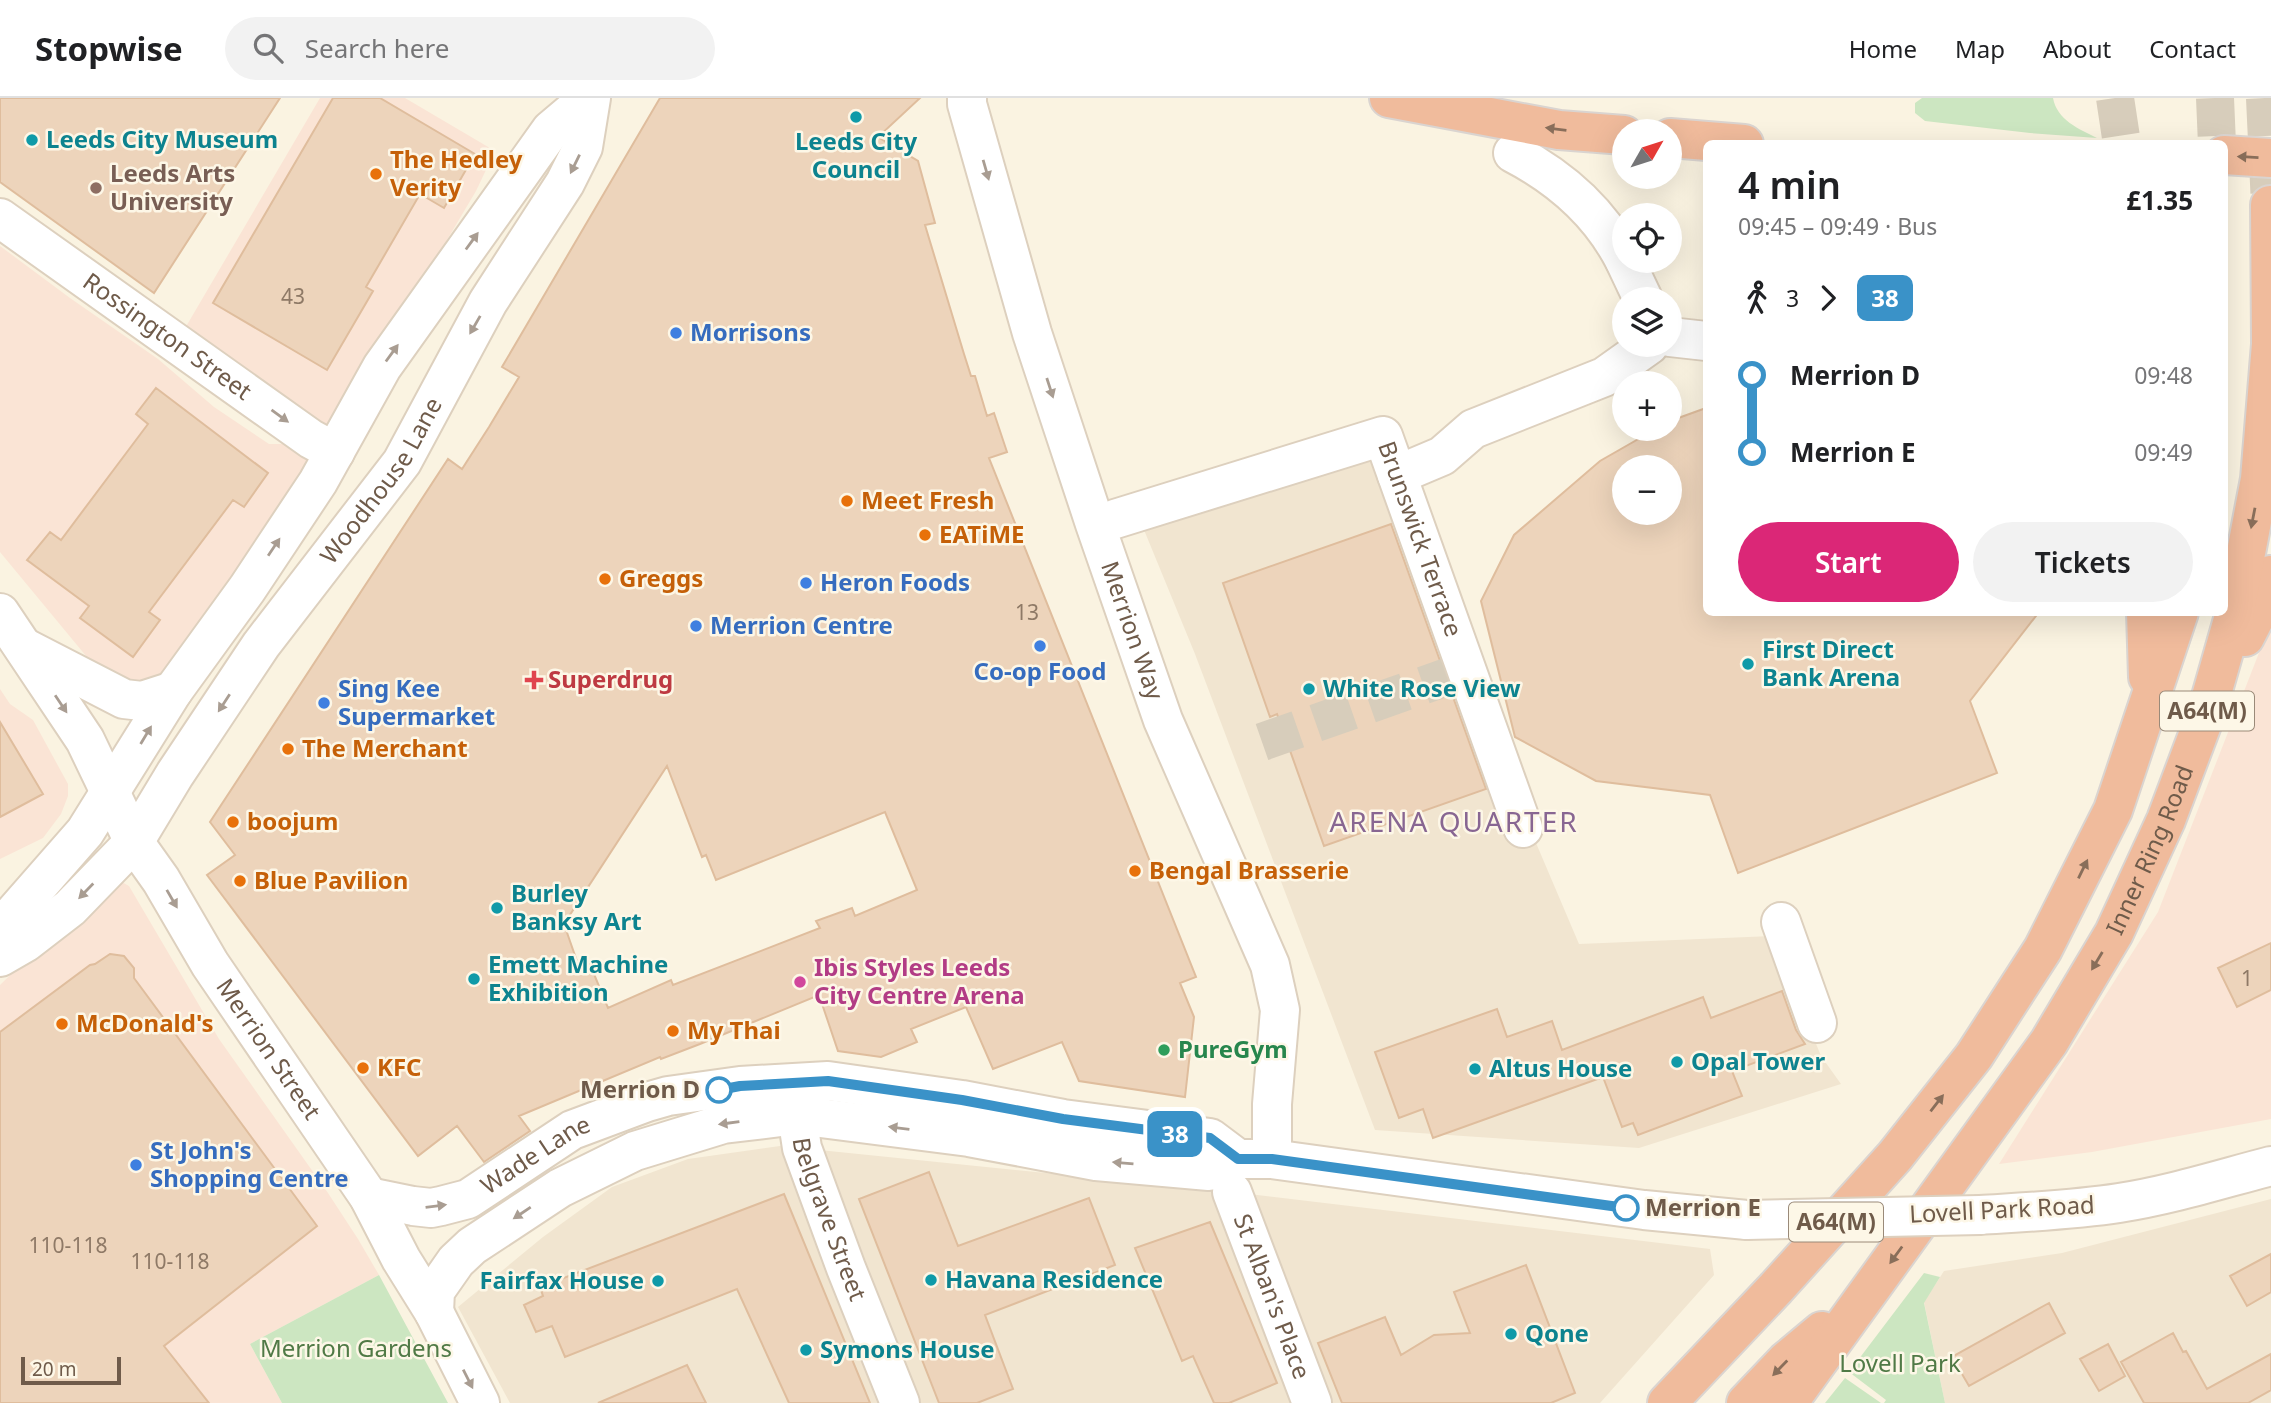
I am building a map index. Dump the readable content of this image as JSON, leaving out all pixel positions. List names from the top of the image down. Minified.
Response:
{"streets":{"highway":["A64(M)","Inner Ring Road"],"street":["Rossington Street","Woodhouse Lane","Brunswick Terrace","Merrion Way","Merrion Street","Wade Lane","Lovell Park Road","Belgrave Street","St Alban's Place"]},"crossings":[["Rossington Street","Woodhouse Lane"],["Woodhouse Lane","Merrion Street"],["Merrion Way","Wade Lane"],["Merrion Way","St Alban's Place"],["A64(M)","Inner Ring Road"],["Merrion Street","Wade Lane"],["Wade Lane","Lovell Park Road"],["Wade Lane","Belgrave Street"],["Wade Lane","St Alban's Place"]],"one_way":["Merrion Way","Merrion Street"],"districts":["ARENA QUARTER"],"parks":["Merrion Gardens","Lovell Park"],"places":{"other":["Leeds City Council","Leeds City Museum","The Hedley Verity","Leeds Arts University","Morrisons","Meet Fresh","EATiME","Greggs","Heron Foods","Merrion Centre","Co-op Food","First Direct Bank Arena","White Rose View","Sing Kee Supermarket","The Merchant","boojum","Bengal Brasserie","Blue Pavilion","Burley Banksy Art","Emett Machine Exhibition","Ibis Styles Leeds City Centre Arena","McDonald's","My Thai","PureGym","Opal Tower","KFC","Altus House","Merrion D","St John's Shopping Centre","Merrion E","Havana Residence","Fairfax House","Qone","Symons House"],"health":["Superdrug"]},"lines":["bus line 38"],"house_numbers":["43","13","1","110-118","110-118"],"scale_bar":"20 m","north":"top right","page":{"header":"Stopwise","search":"Search here","nav":["Home","Map","About","Contact"],"on_map":"38","map_buttons":["+","−"],"heading":["4 min","09:45 – 09:49 · Bus","£1.35"],"legs":["3","38"],"list":[{"name":"Merrion D","value":"09:48"},{"name":"Merrion E","value":"09:49"}],"buttons":["Start","Tickets"],"scale":"20 m"}}
